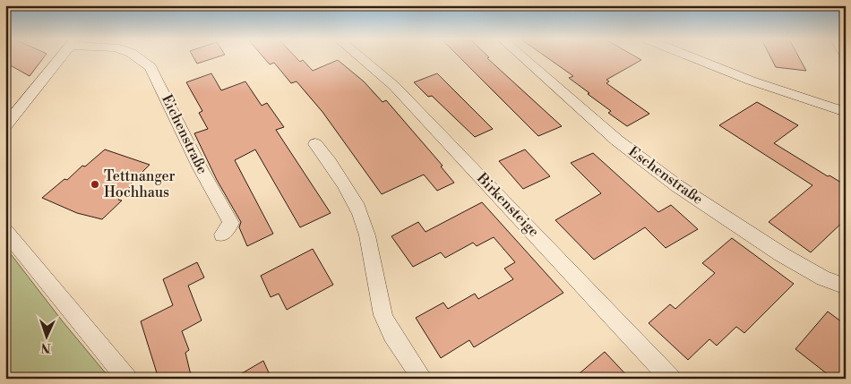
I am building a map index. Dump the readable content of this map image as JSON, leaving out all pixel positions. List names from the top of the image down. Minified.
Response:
{"streets":{"street":["Eichenstraße","Eschenstraße","Birkensteige"]},"places":["Tettnanger Hochhaus"],"north":"bottom"}
